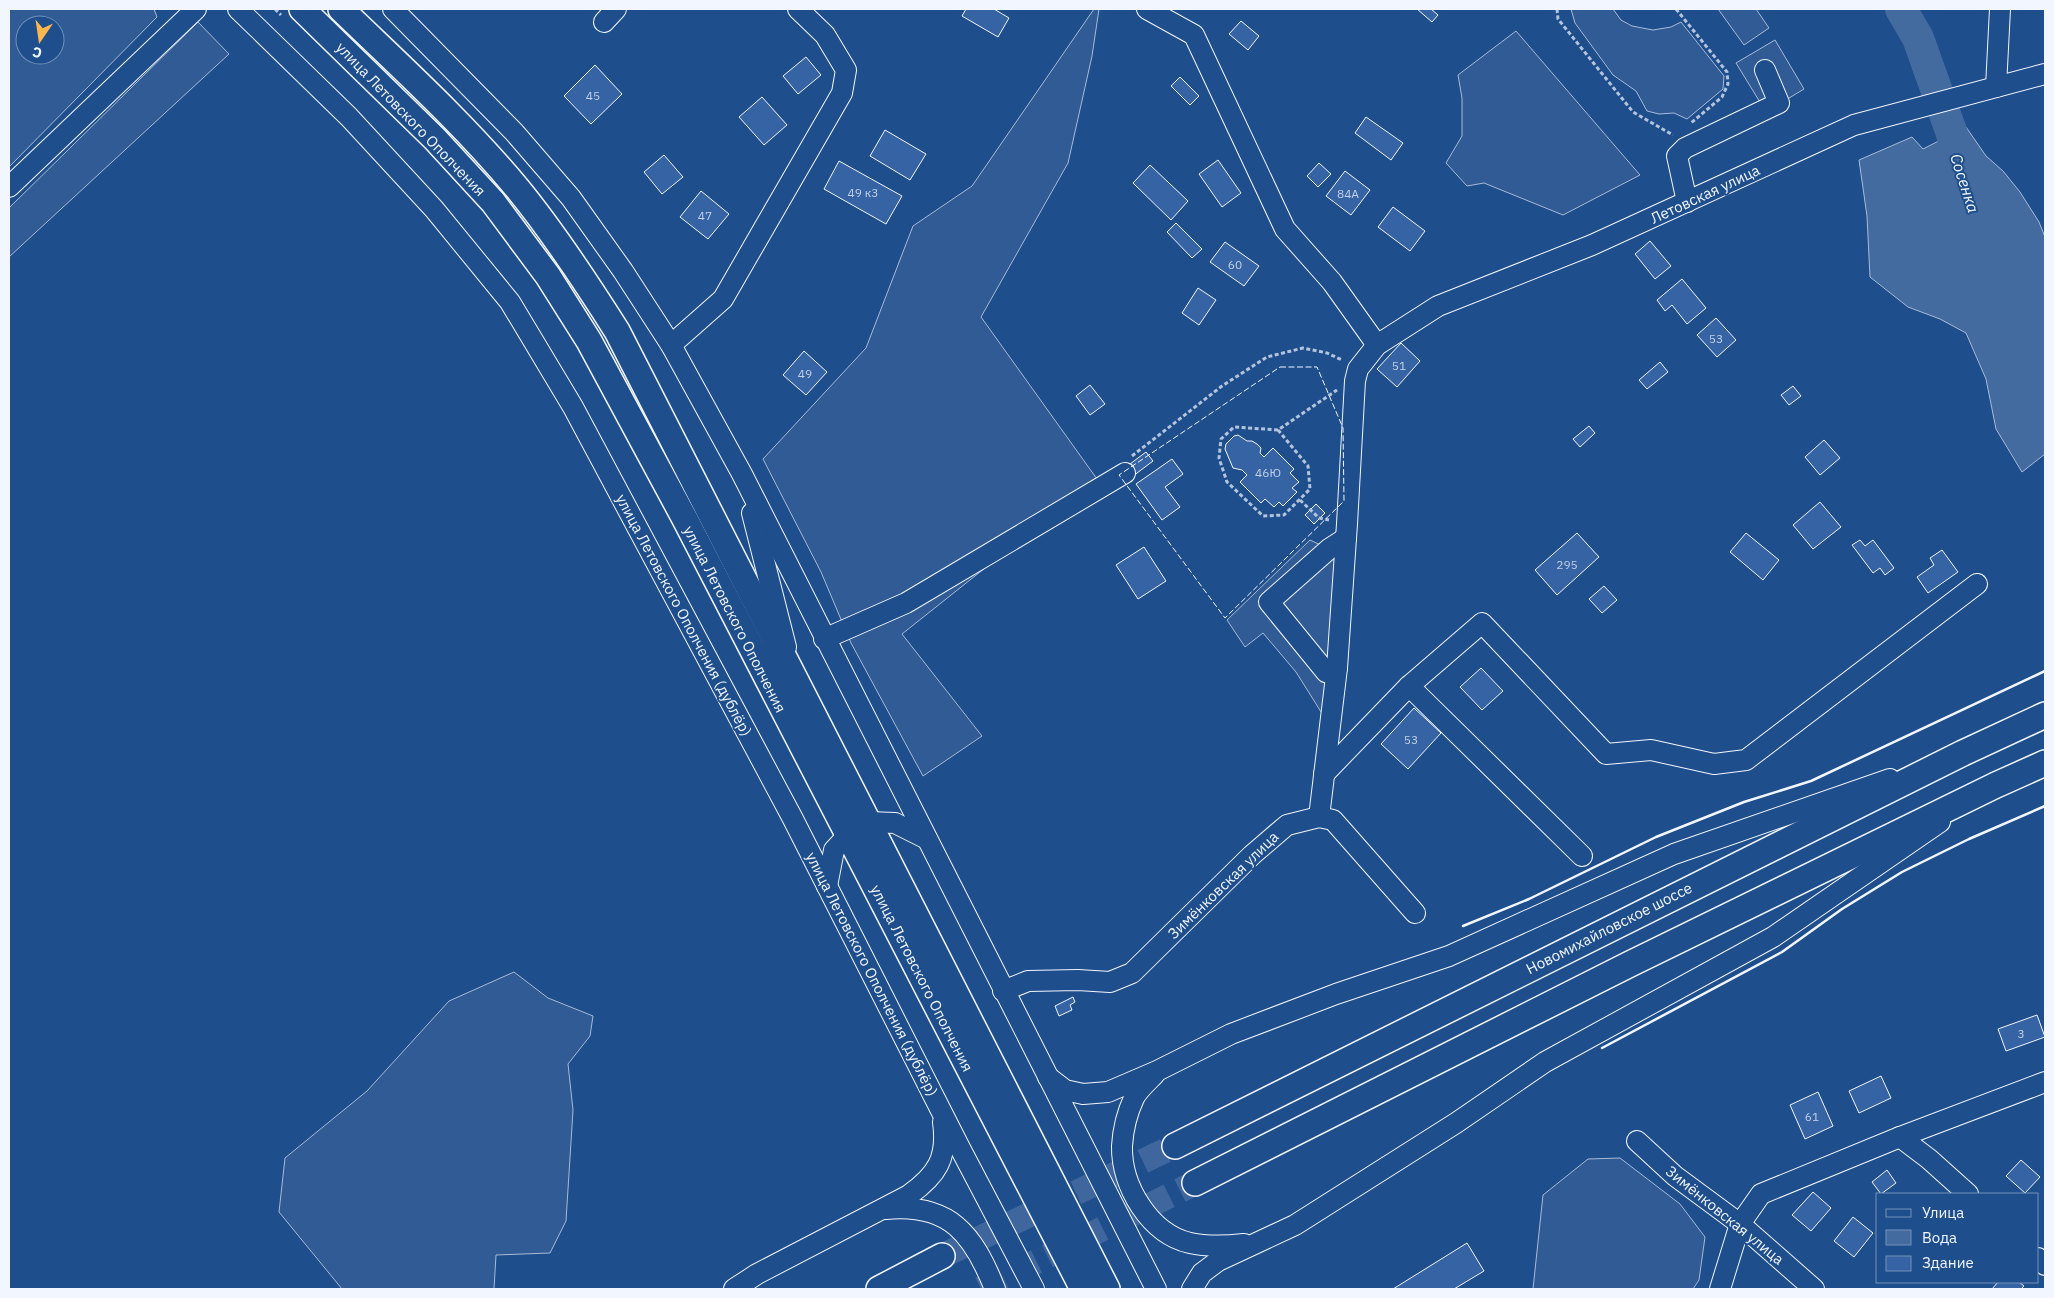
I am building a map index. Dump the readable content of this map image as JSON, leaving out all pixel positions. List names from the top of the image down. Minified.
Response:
{"streets":{"main road":["улица Летовского Ополчения","Новомихайловское шоссе"],"street":["Летовская улица","улица Летовского Ополчения (дублёр)","Зимёнковская улица"]},"water":["Сосенка"],"house_numbers":["45","49 к3","84А","47","60","53","51","49","46Ю","295","53","3","61"],"legend":["Улица","Вода","Здание"],"north":"bottom"}
